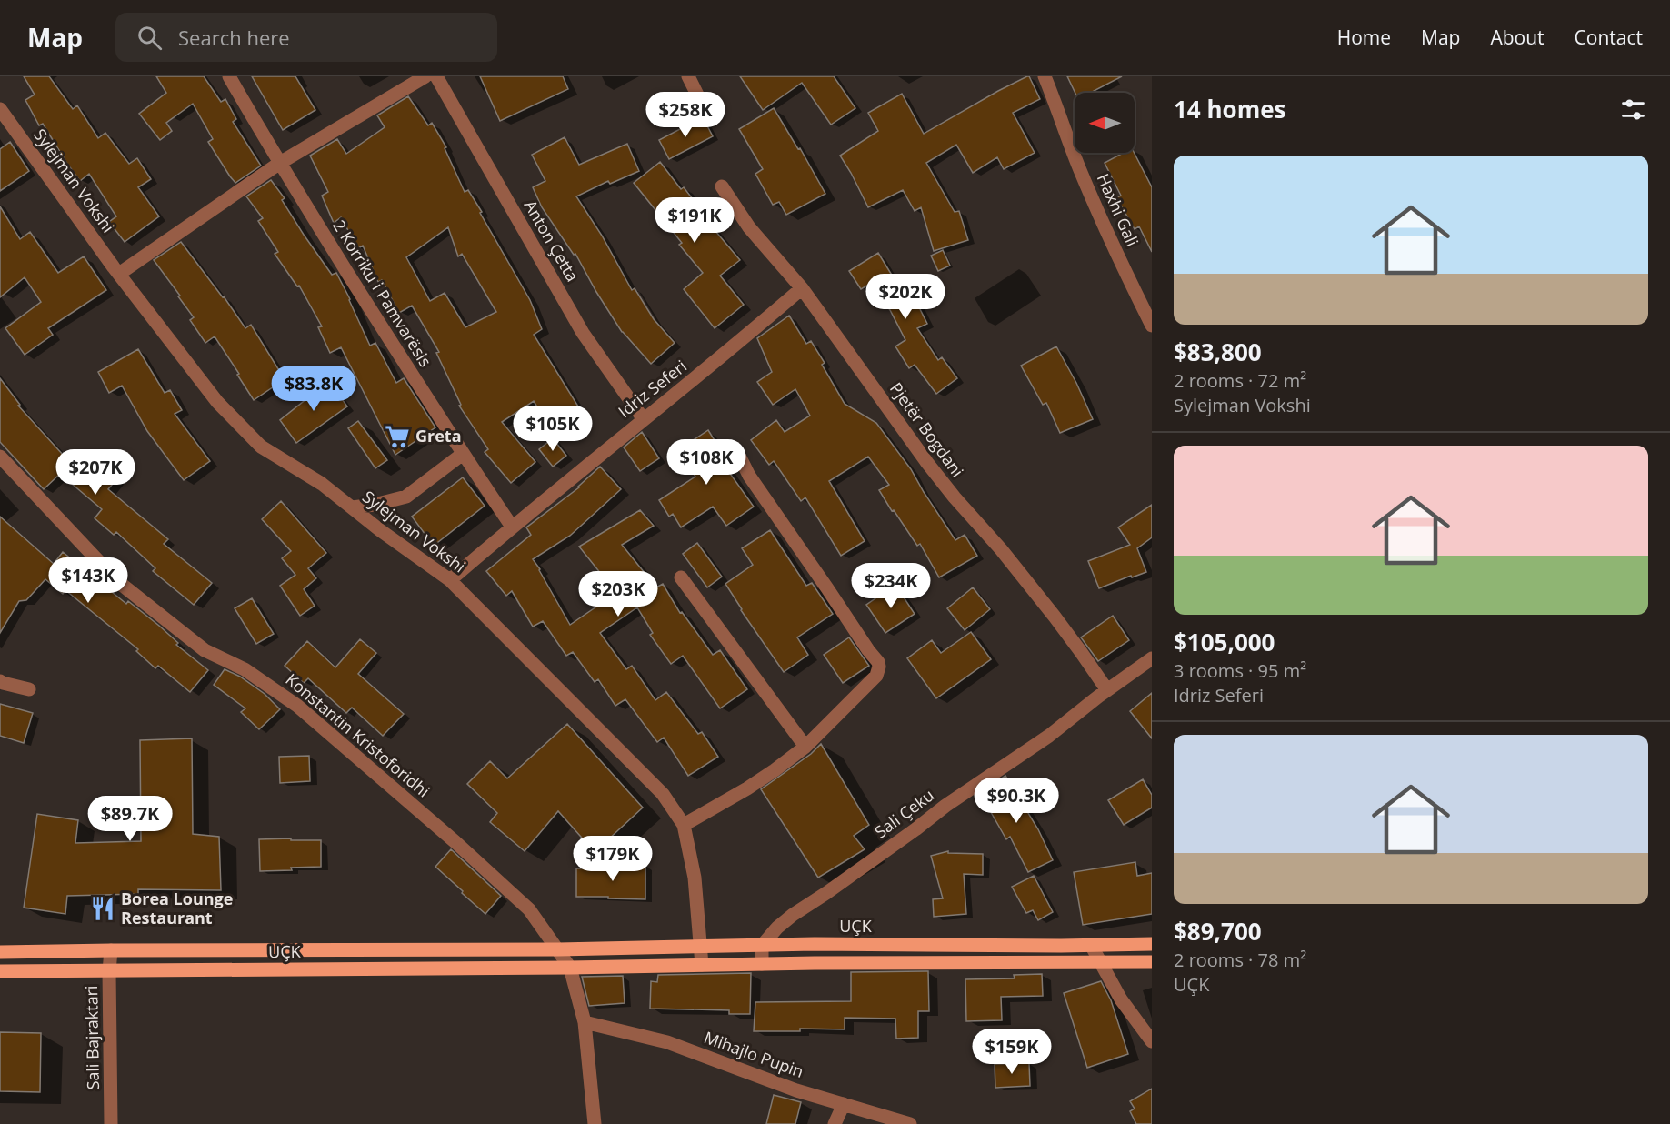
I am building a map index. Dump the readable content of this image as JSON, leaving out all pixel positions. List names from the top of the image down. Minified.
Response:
{"streets":{"main road":["UÇK"],"street":["Sylejman Vokshi","Haxhi Gali","Anton Çetta","2 Korriku i Pamvarësis","Idriz Seferi","Pjetër Bogdani","Konstantin Kristoforidhi","Sali Çeku","Sali Bajraktari","Mihajlo Pupin"]},"crossings":[["Sylejman Vokshi","Idriz Seferi"],["Sylejman Vokshi","UÇK"],["Anton Çetta","Idriz Seferi"],["2 Korriku i Pamvarësis","Idriz Seferi"],["Idriz Seferi","Pjetër Bogdani"],["Pjetër Bogdani","Sali Çeku"],["Konstantin Kristoforidhi","UÇK"],["Sali Çeku","UÇK"],["UÇK","Sali Bajraktari"]],"places":{"supermarket":["Greta"],"restaurant":["Borea Lounge Restaurant"]},"north":"left","page":{"header":"Map","search":"Search here","nav":["Home","Map","About","Contact"],"heading":"14 homes","price":["$258K","$191K","$202K","$83.8K","$105K","$108K","$207K","$143K","$234K","$203K","$90.3K","$89.7K","$179K","$159K"],"list":[{"name":"$83,800","note":"2 rooms · 72 m² · Sylejman Vokshi"},{"name":"$105,000","note":"3 rooms · 95 m² · Idriz Seferi"},{"name":"$89,700","note":"2 rooms · 78 m² · UÇK"}]}}
